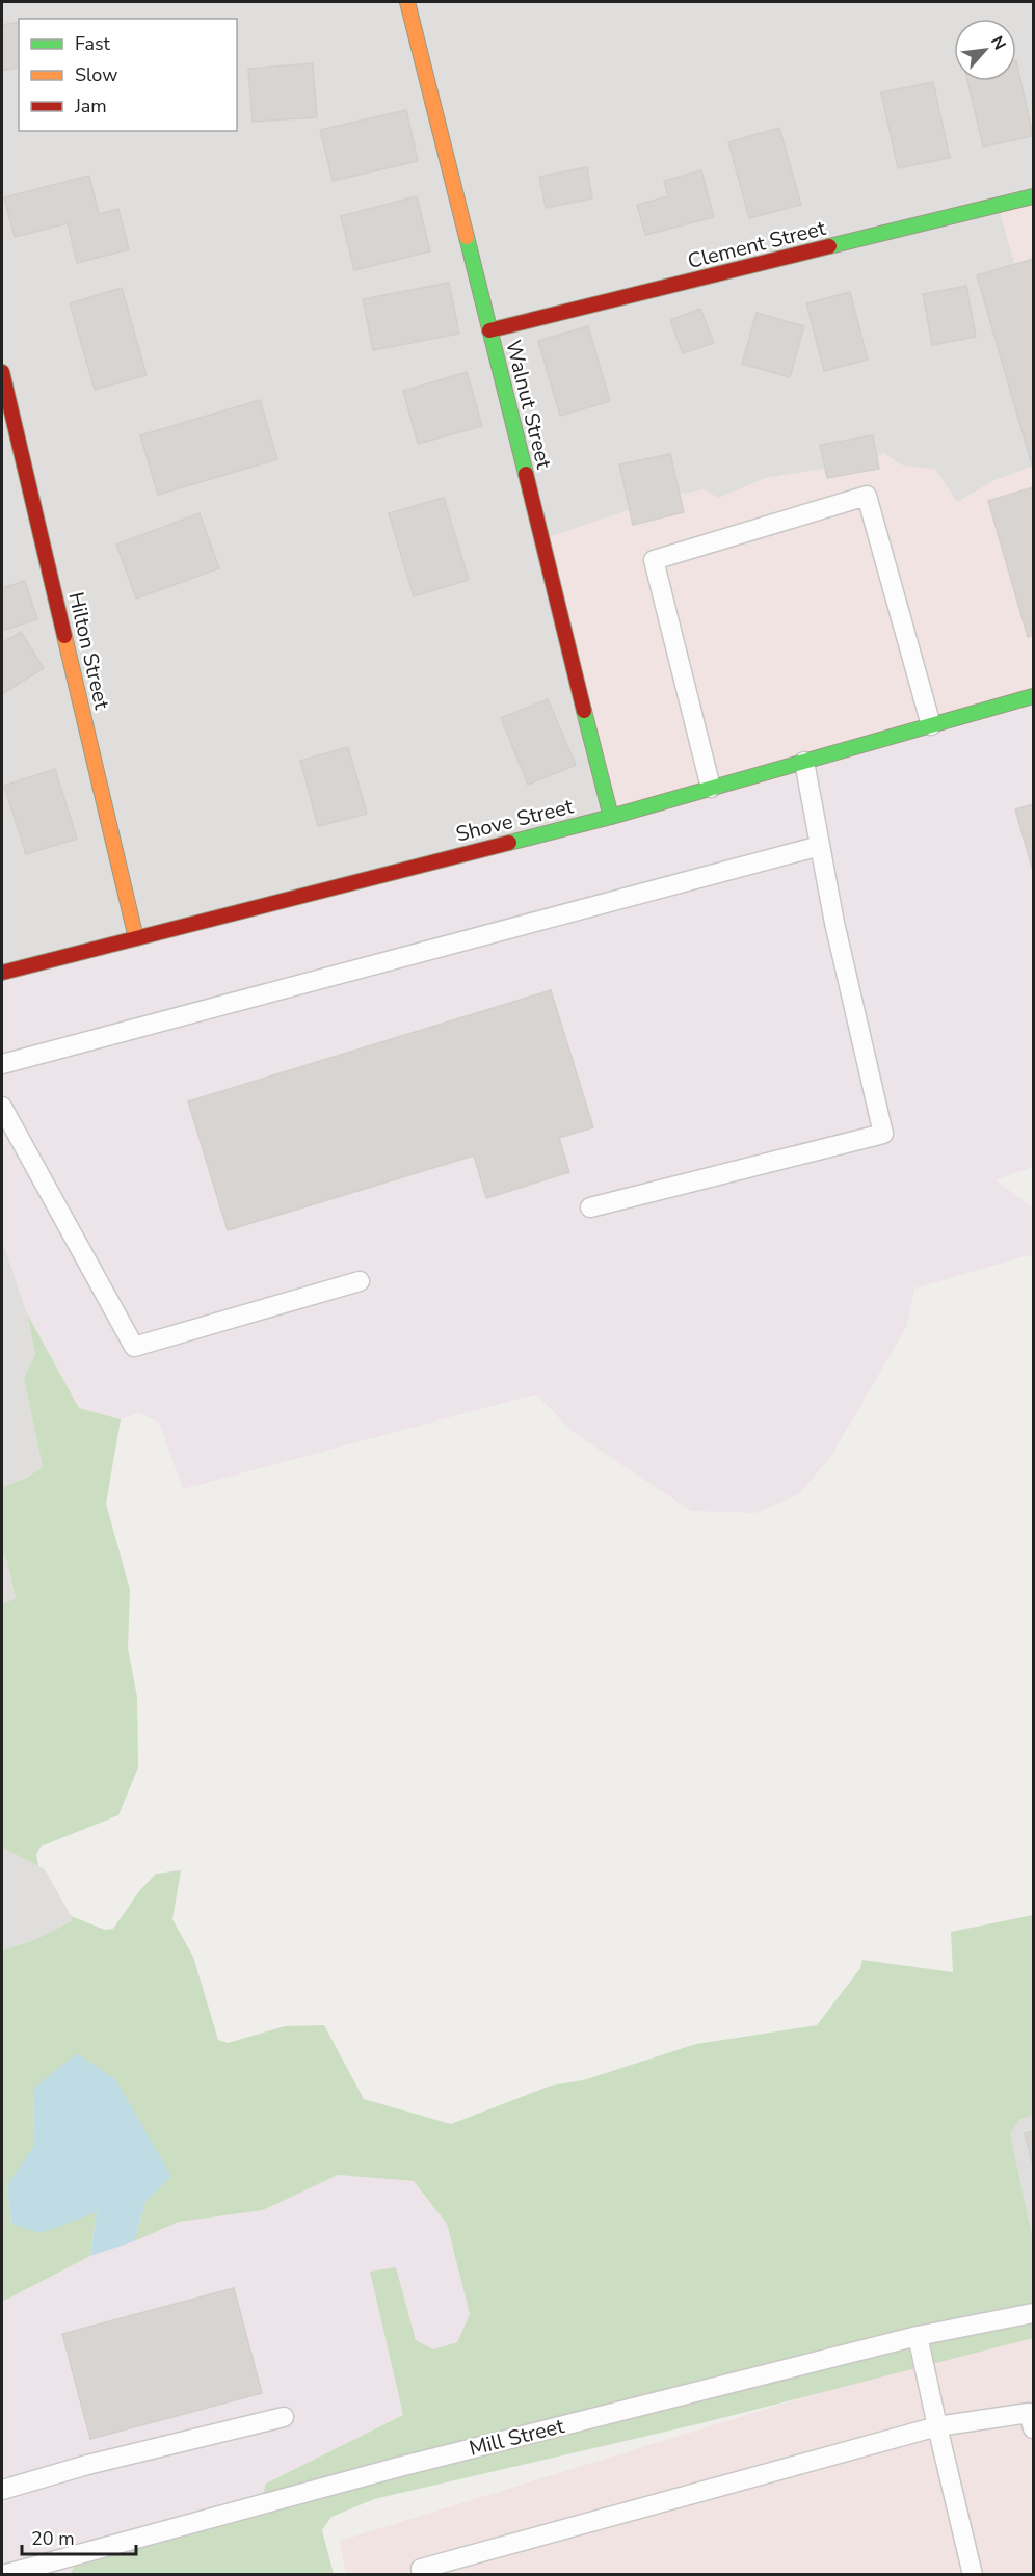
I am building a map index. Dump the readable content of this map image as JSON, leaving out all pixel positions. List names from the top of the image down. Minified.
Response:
{"streets":{"street":["Clement Street","Walnut Street","Hilton Street","Shove Street"],"lane":["Mill Street"]},"crossings":[["Clement Street","Walnut Street"],["Walnut Street","Shove Street"],["Hilton Street","Shove Street"]],"legend":["Fast","Slow","Jam"],"scale_bar":"20 m","north":"top right"}
